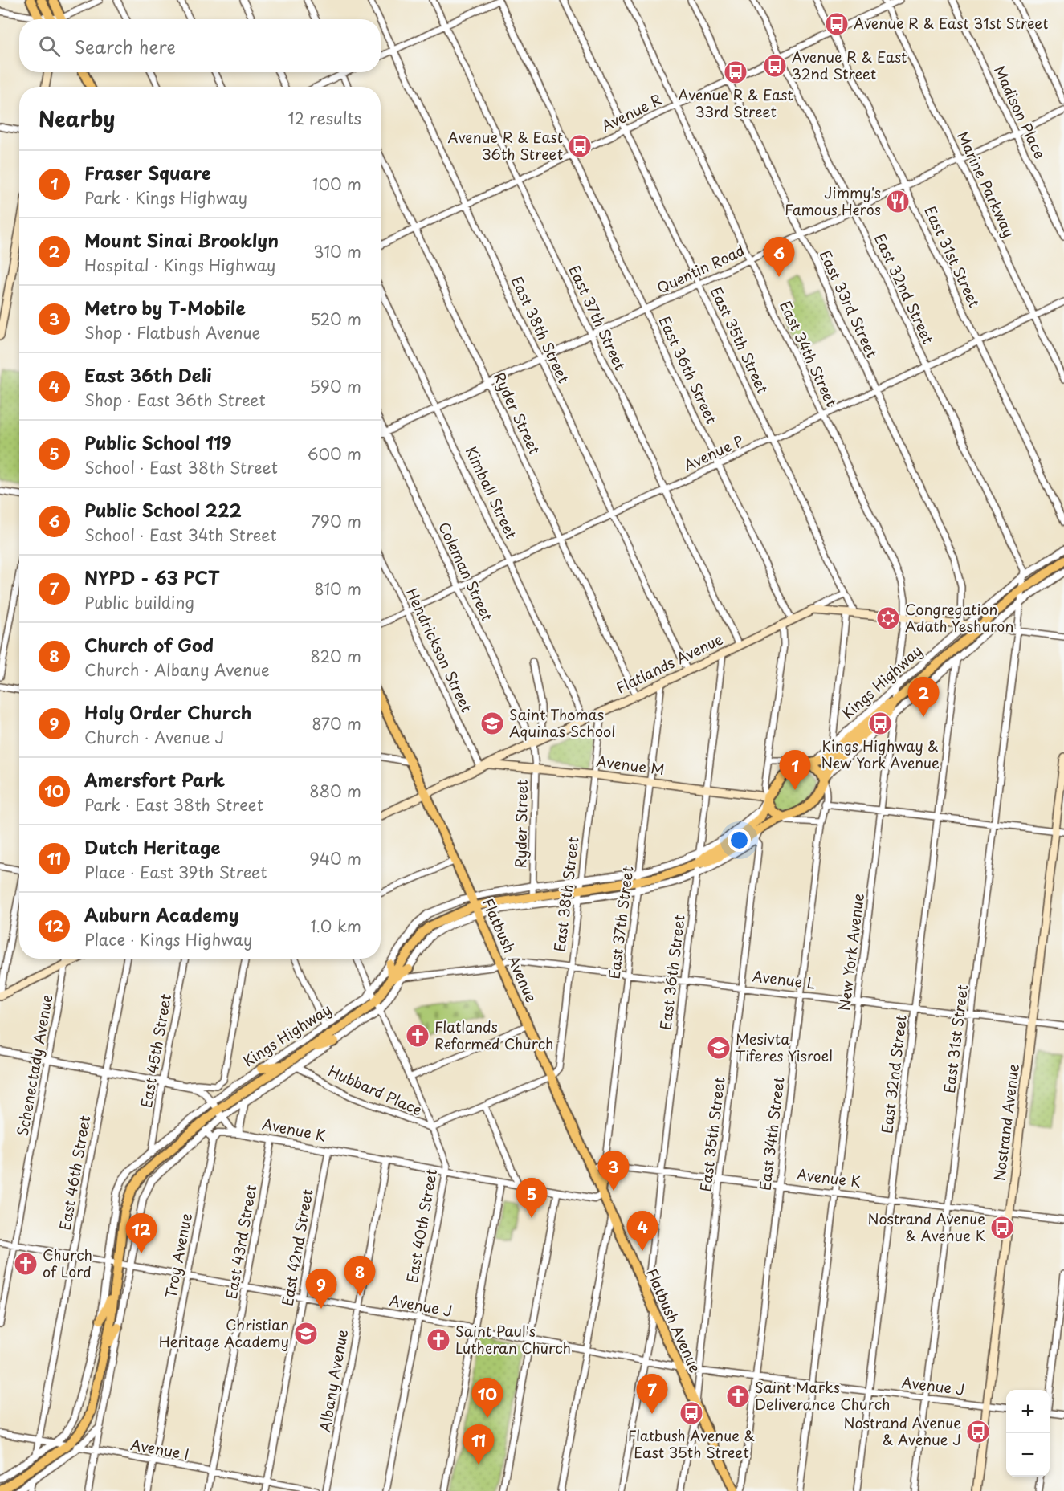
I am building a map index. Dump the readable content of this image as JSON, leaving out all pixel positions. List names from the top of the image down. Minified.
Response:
{"streets":{"main road":["Flatlands Avenue","Kings Highway","Avenue M","Flatbush Avenue","Nostrand Avenue"],"street":["Madison Place","Avenue R","Marine Parkway","East 31st Street","Quentin Road","East 32nd Street","East 33rd Street","East 37th Street","East 38th Street","East 35th Street","East 34th Street","East 36th Street","Ryder Street","Avenue P","Kimball Street","Coleman Street","Hendrickson Street","New York Avenue","Avenue L","East 45th Street","Schenectady Avenue","Hubbard Place","Avenue K","East 46th Street","East 40th Street","East 43rd Street","East 42nd Street","Troy Avenue","Avenue J","Albany Avenue","Avenue I"]},"crossings":[["Madison Place","Quentin Road"],["Avenue R","Marine Parkway"],["Avenue R","East 31st Street"],["Avenue R","East 32nd Street"],["Avenue R","East 33rd Street"],["Avenue R","East 37th Street"],["Avenue R","East 38th Street"],["Avenue R","East 35th Street"],["Avenue R","East 34th Street"],["Avenue R","East 36th Street"],["Avenue R","Ryder Street"],["Marine Parkway","Quentin Road"],["Marine Parkway","Avenue P"],["East 31st Street","Quentin Road"],["East 31st Street","East 32nd Street"],["East 31st Street","Avenue P"],["East 31st Street","Kings Highway"],["East 31st Street","Avenue L"],["East 31st Street","Avenue K"],["East 31st Street","Avenue J"],["Quentin Road","East 32nd Street"],["Quentin Road","East 33rd Street"],["Quentin Road","East 37th Street"],["Quentin Road","East 38th Street"],["Quentin Road","East 35th Street"],["Quentin Road","East 34th Street"],["Quentin Road","East 36th Street"],["Quentin Road","Ryder Street"],["Quentin Road","Kimball Street"],["Quentin Road","Coleman Street"],["East 32nd Street","Avenue P"],["East 32nd Street","Kings Highway"],["East 32nd Street","Avenue L"],["East 32nd Street","Avenue K"],["East 32nd Street","Avenue J"],["East 33rd Street","Avenue P"],["East 33rd Street","Kings Highway"],["East 37th Street","Avenue P"],["East 37th Street","Flatlands Avenue"],["East 37th Street","Kings Highway"],["East 37th Street","Avenue M"],["East 37th Street","Avenue L"],["East 37th Street","Avenue K"],["East 38th Street","Avenue P"],["East 38th Street","Flatlands Avenue"],["East 38th Street","Kings Highway"],["East 38th Street","Avenue M"],["East 38th Street","Flatbush Avenue"],["East 38th Street","Avenue L"],["East 38th Street","Hubbard Place"],["East 35th Street","Avenue P"],["East 35th Street","Flatlands Avenue"],["East 35th Street","Kings Highway"],["East 35th Street","Flatbush Avenue"],["East 35th Street","Avenue L"],["East 35th Street","Avenue K"],["East 35th Street","Avenue J"],["East 34th Street","Avenue P"],["East 34th Street","Kings Highway"],["East 34th Street","Avenue M"],["East 34th Street","New York Avenue"],["East 34th Street","Avenue L"],["East 34th Street","Avenue K"],["East 34th Street","Avenue J"],["East 36th Street","Avenue P"],["East 36th Street","Flatlands Avenue"],["East 36th Street","Kings Highway"],["East 36th Street","Avenue M"],["East 36th Street","Flatbush Avenue"],["East 36th Street","Avenue L"],["East 36th Street","Avenue K"],["Ryder Street","Avenue P"],["Ryder Street","Coleman Street"],["Ryder Street","Flatlands Avenue"],["Ryder Street","Kings Highway"],["Ryder Street","Avenue M"],["Avenue P","Kimball Street"],["Avenue P","Coleman Street"],["Avenue P","Hendrickson Street"],["Kimball Street","Flatlands Avenue"],["Coleman Street","Flatlands Avenue"],["Hendrickson Street","Flatlands Avenue"],["Flatlands Avenue","Avenue M"],["Flatlands Avenue","Flatbush Avenue"],["Kings Highway","Avenue M"],["Kings Highway","Flatbush Avenue"],["Kings Highway","New York Avenue"],["Kings Highway","Avenue L"],["Kings Highway","East 45th Street"],["Kings Highway","Hubbard Place"],["Kings Highway","East 46th Street"],["Kings Highway","East 40th Street"],["Kings Highway","Avenue J"],["Kings Highway","Avenue I"],["Flatbush Avenue","Avenue L"],["Flatbush Avenue","Hubbard Place"],["Flatbush Avenue","Avenue K"],["Flatbush Avenue","Avenue J"],["New York Avenue","Avenue L"],["New York Avenue","Avenue K"],["New York Avenue","Avenue J"],["Avenue L","Nostrand Avenue"],["Schenectady Avenue","Avenue J"],["Hubbard Place","East 40th Street"],["Nostrand Avenue","Avenue K"],["Nostrand Avenue","Avenue J"],["Avenue K","East 40th Street"],["Avenue K","East 43rd Street"],["Avenue K","East 42nd Street"],["Avenue K","Troy Avenue"],["Avenue K","Albany Avenue"],["East 46th Street","Avenue J"],["East 46th Street","Avenue I"],["East 40th Street","Avenue J"],["East 43rd Street","Avenue J"],["East 43rd Street","Avenue I"],["East 42nd Street","Avenue J"],["East 42nd Street","Avenue I"],["Troy Avenue","Avenue J"],["Troy Avenue","Avenue I"],["Avenue J","Albany Avenue"]],"places":{"bus stop":["Avenue R & East 31st Street","Avenue R & East 32nd Street","Avenue R & East 33rd Street","Avenue R & East 36th Street","Kings Highway & New York Avenue","Nostrand Avenue & Avenue K","Flatbush Avenue & East 35th Street","Nostrand Avenue & Avenue J"],"restaurant":["Jimmy's Famous Heros"],"synagogue":["Congregation Adath Yeshuron"],"school or university":["Saint Thomas Aquinas School","Mesivta Tiferes Yisroel","Christian Heritage Academy"],"church":["Flatlands Reformed Church","Church of Lord","Saint Paul's Lutheran Church","Saint Marks Deliverance Church"]},"page":{"search":"Search here","heading":["Nearby","12 results"],"list":[{"mark":"1","name":"Fraser Square","note":"Park · Kings Highway","value":"100 m"},{"mark":"2","name":"Mount Sinai Brooklyn","note":"Hospital · Kings Highway","value":"310 m"},{"mark":"3","name":"Metro by T-Mobile","note":"Shop · Flatbush Avenue","value":"520 m"},{"mark":"4","name":"East 36th Deli","note":"Shop · East 36th Street","value":"590 m"},{"mark":"5","name":"Public School 119","note":"School · East 38th Street","value":"600 m"},{"mark":"6","name":"Public School 222","note":"School · East 34th Street","value":"790 m"},{"mark":"7","name":"NYPD - 63 PCT","note":"Public building","value":"810 m"},{"mark":"8","name":"Church of God","note":"Church · Albany Avenue","value":"820 m"},{"mark":"9","name":"Holy Order Church","note":"Church · Avenue J","value":"870 m"},{"mark":"10","name":"Amersfort Park","note":"Park · East 38th Street","value":"880 m"},{"mark":"11","name":"Dutch Heritage","note":"Place · East 39th Street","value":"940 m"},{"mark":"12","name":"Auburn Academy","note":"Place · Kings Highway","value":"1.0 km"}],"pins":["6","2","1","3","5","4","12","8","9","7","10","11"],"map_buttons":["+","−"]}}
